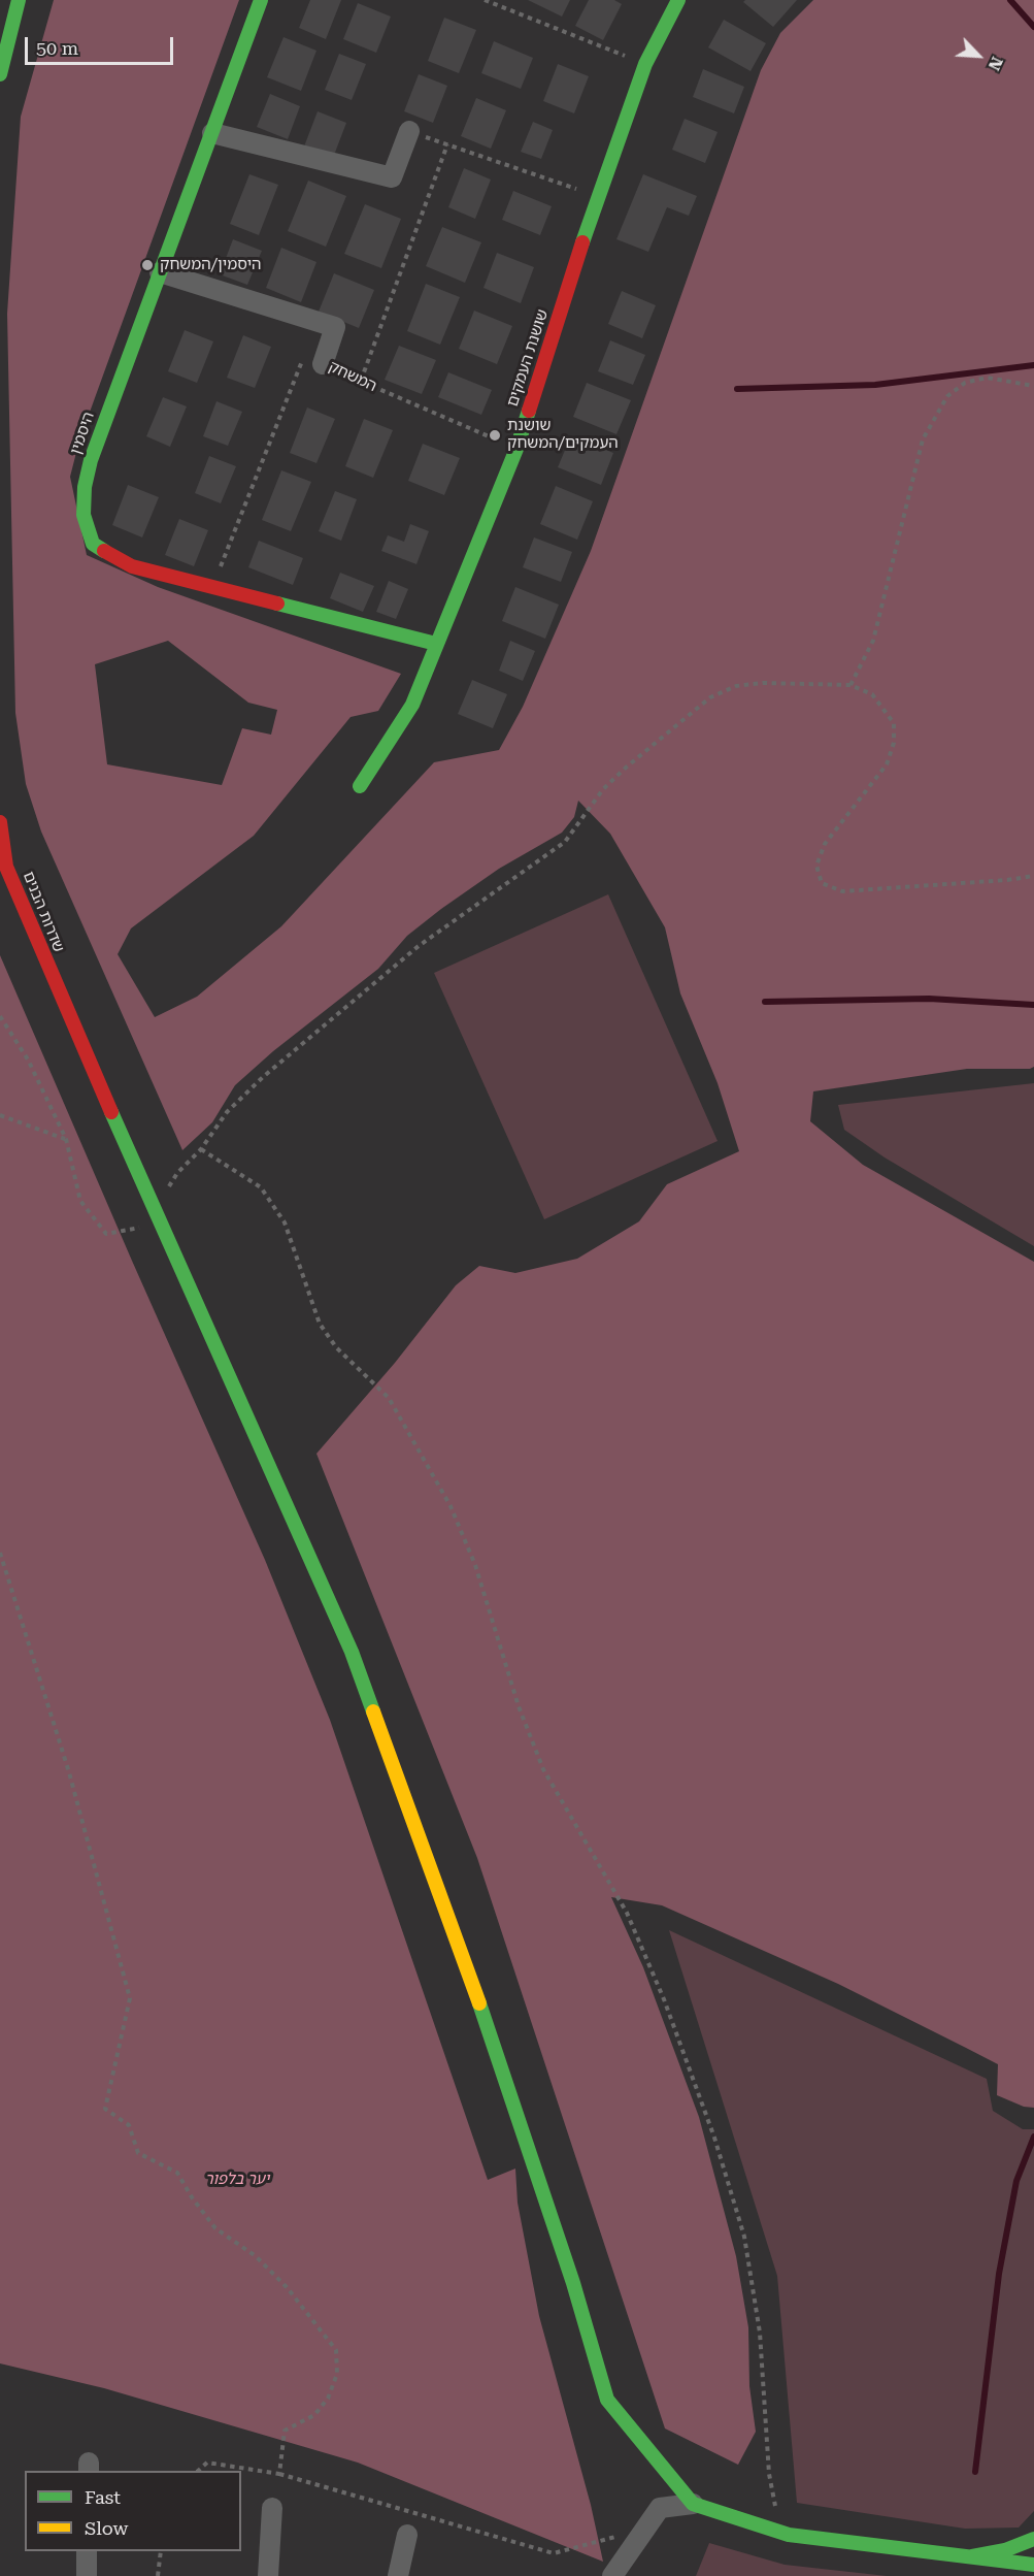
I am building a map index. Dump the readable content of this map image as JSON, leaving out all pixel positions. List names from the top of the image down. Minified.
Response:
{"streets":{"main road":["שושנת העמקים","היסמין","שדרות הבנים"],"street":["המשחק"]},"crossings":[["שושנת העמקים","המשחק"],["שושנת העמקים","היסמין"],["המשחק","היסמין"]],"parks":["יער בלפור"],"places":["היסמין/המשחק","שושנת העמקים/המשחק"],"legend":["Fast","Slow"],"scale_bar":"50 m","north":"bottom right"}
